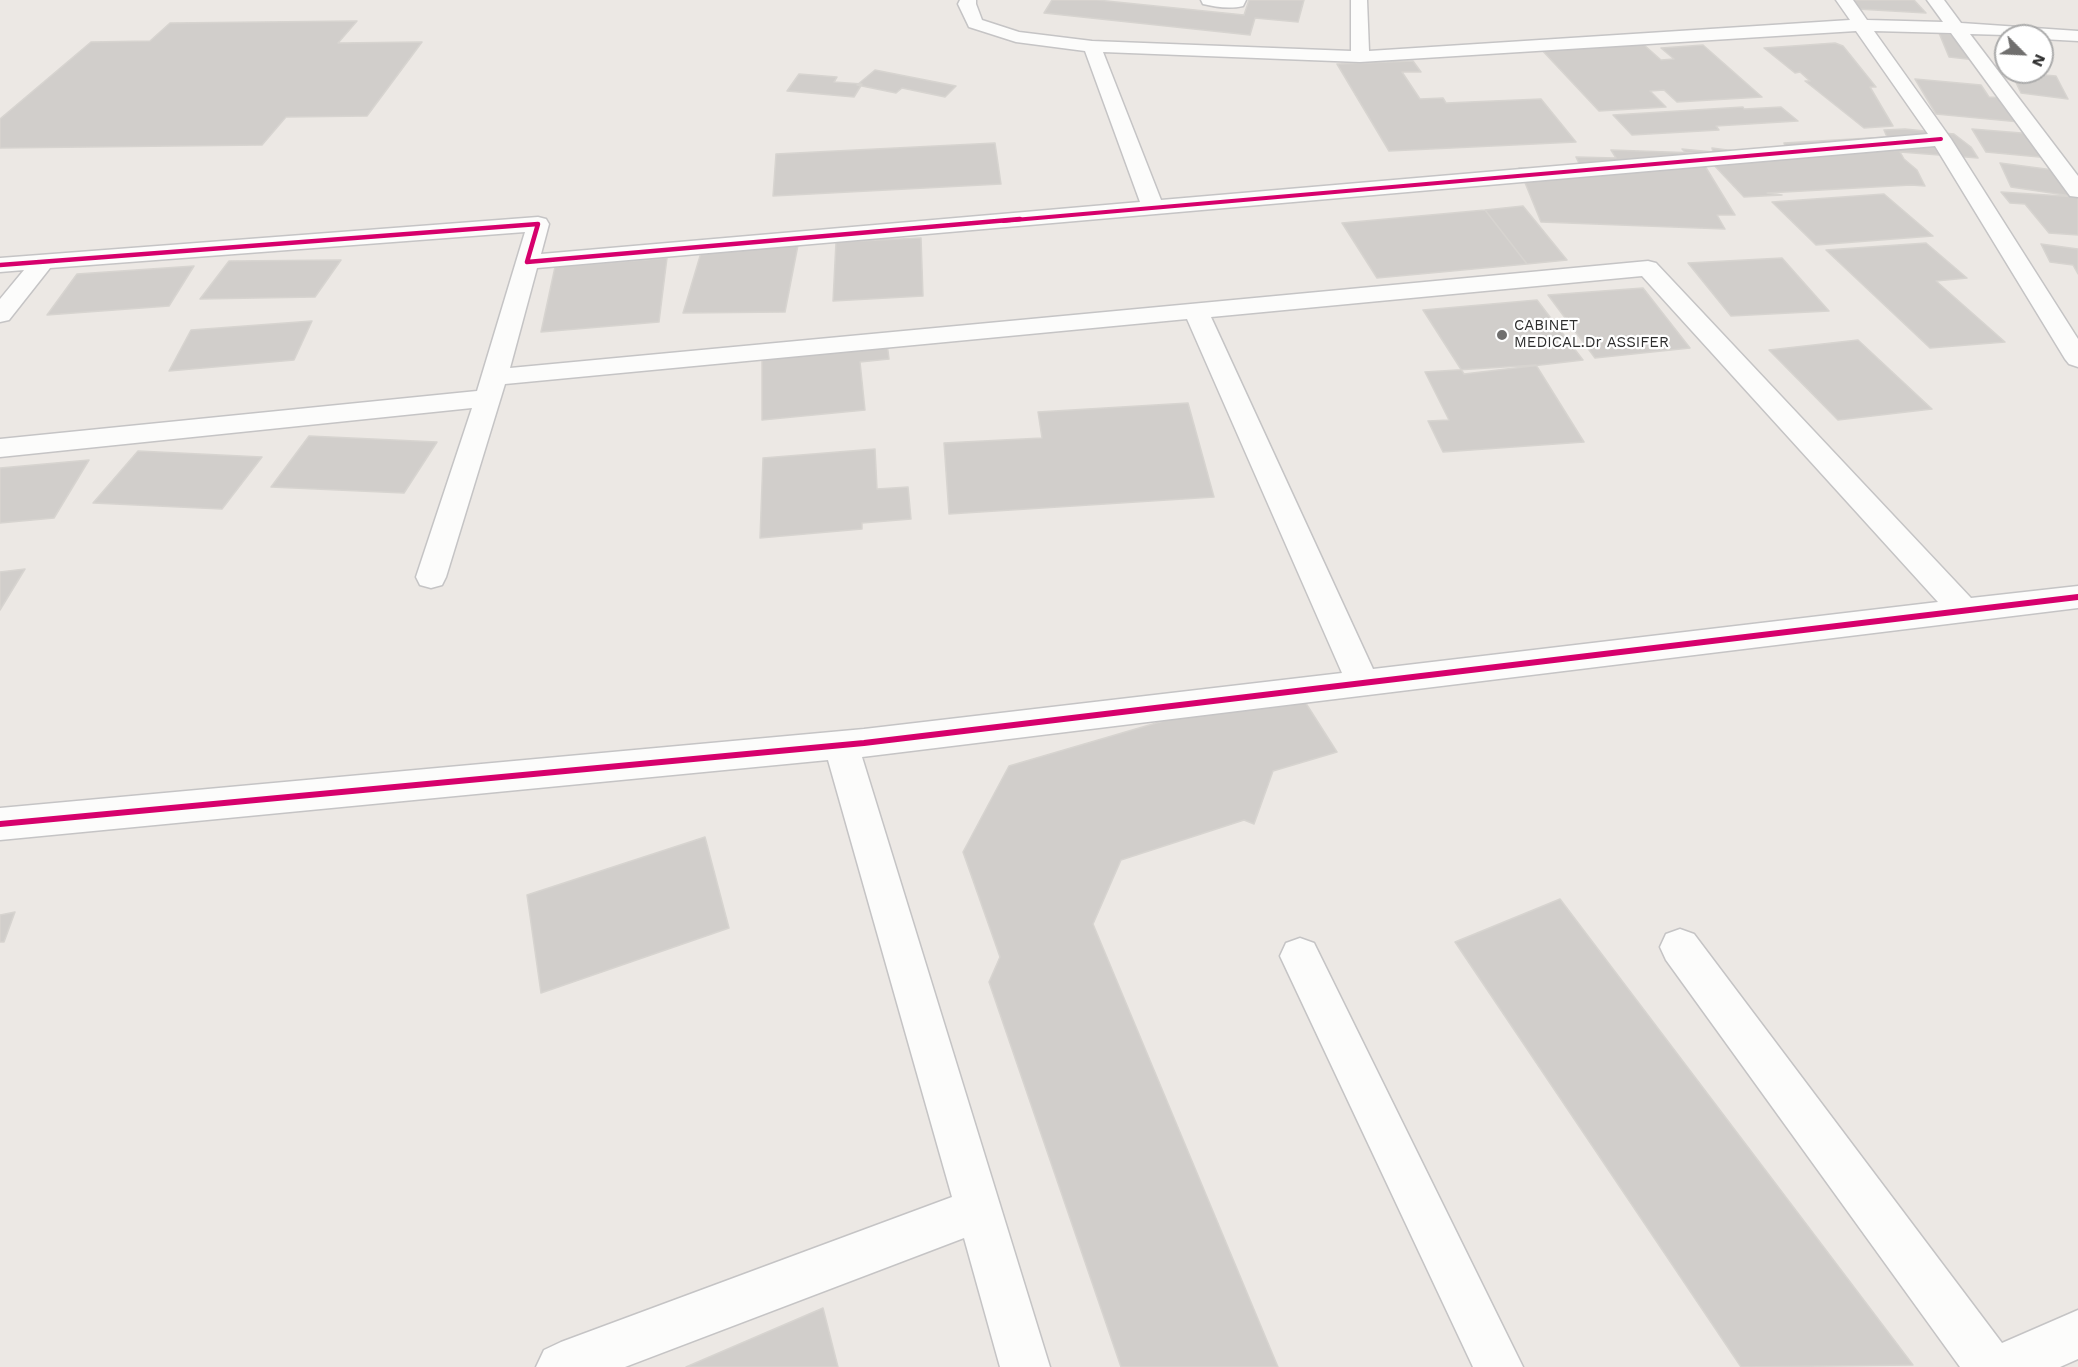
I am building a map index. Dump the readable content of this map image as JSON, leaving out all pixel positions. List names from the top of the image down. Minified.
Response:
{"places":["CABINET MEDICAL.Dr ASSIFER"],"north":"bottom right"}
